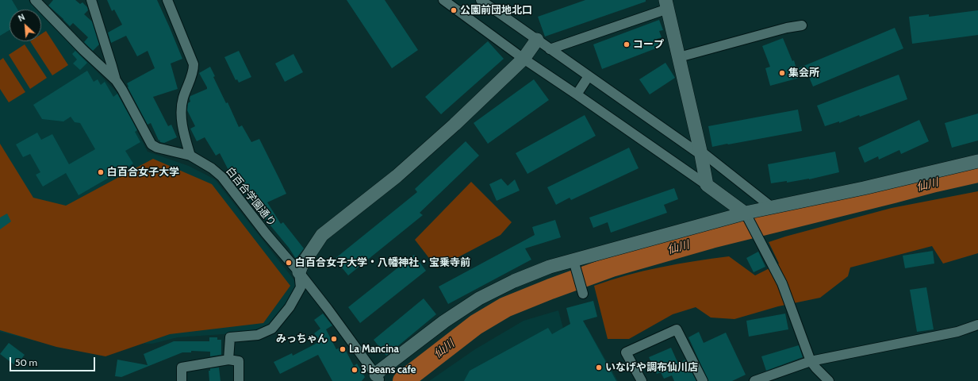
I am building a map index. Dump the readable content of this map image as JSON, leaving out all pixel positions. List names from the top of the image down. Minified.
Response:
{"streets":{"street":["白百合学園通り"]},"water":["仙川"],"places":["公園前団地北口","コープ","集会所","白百合女子大学","白百合女子大学・八幡神社・宝乗寺前","みっちゃん","La Mancina","いなげや調布仙川店","3 beans cafe"],"scale_bar":"50 m","north":"top left"}
